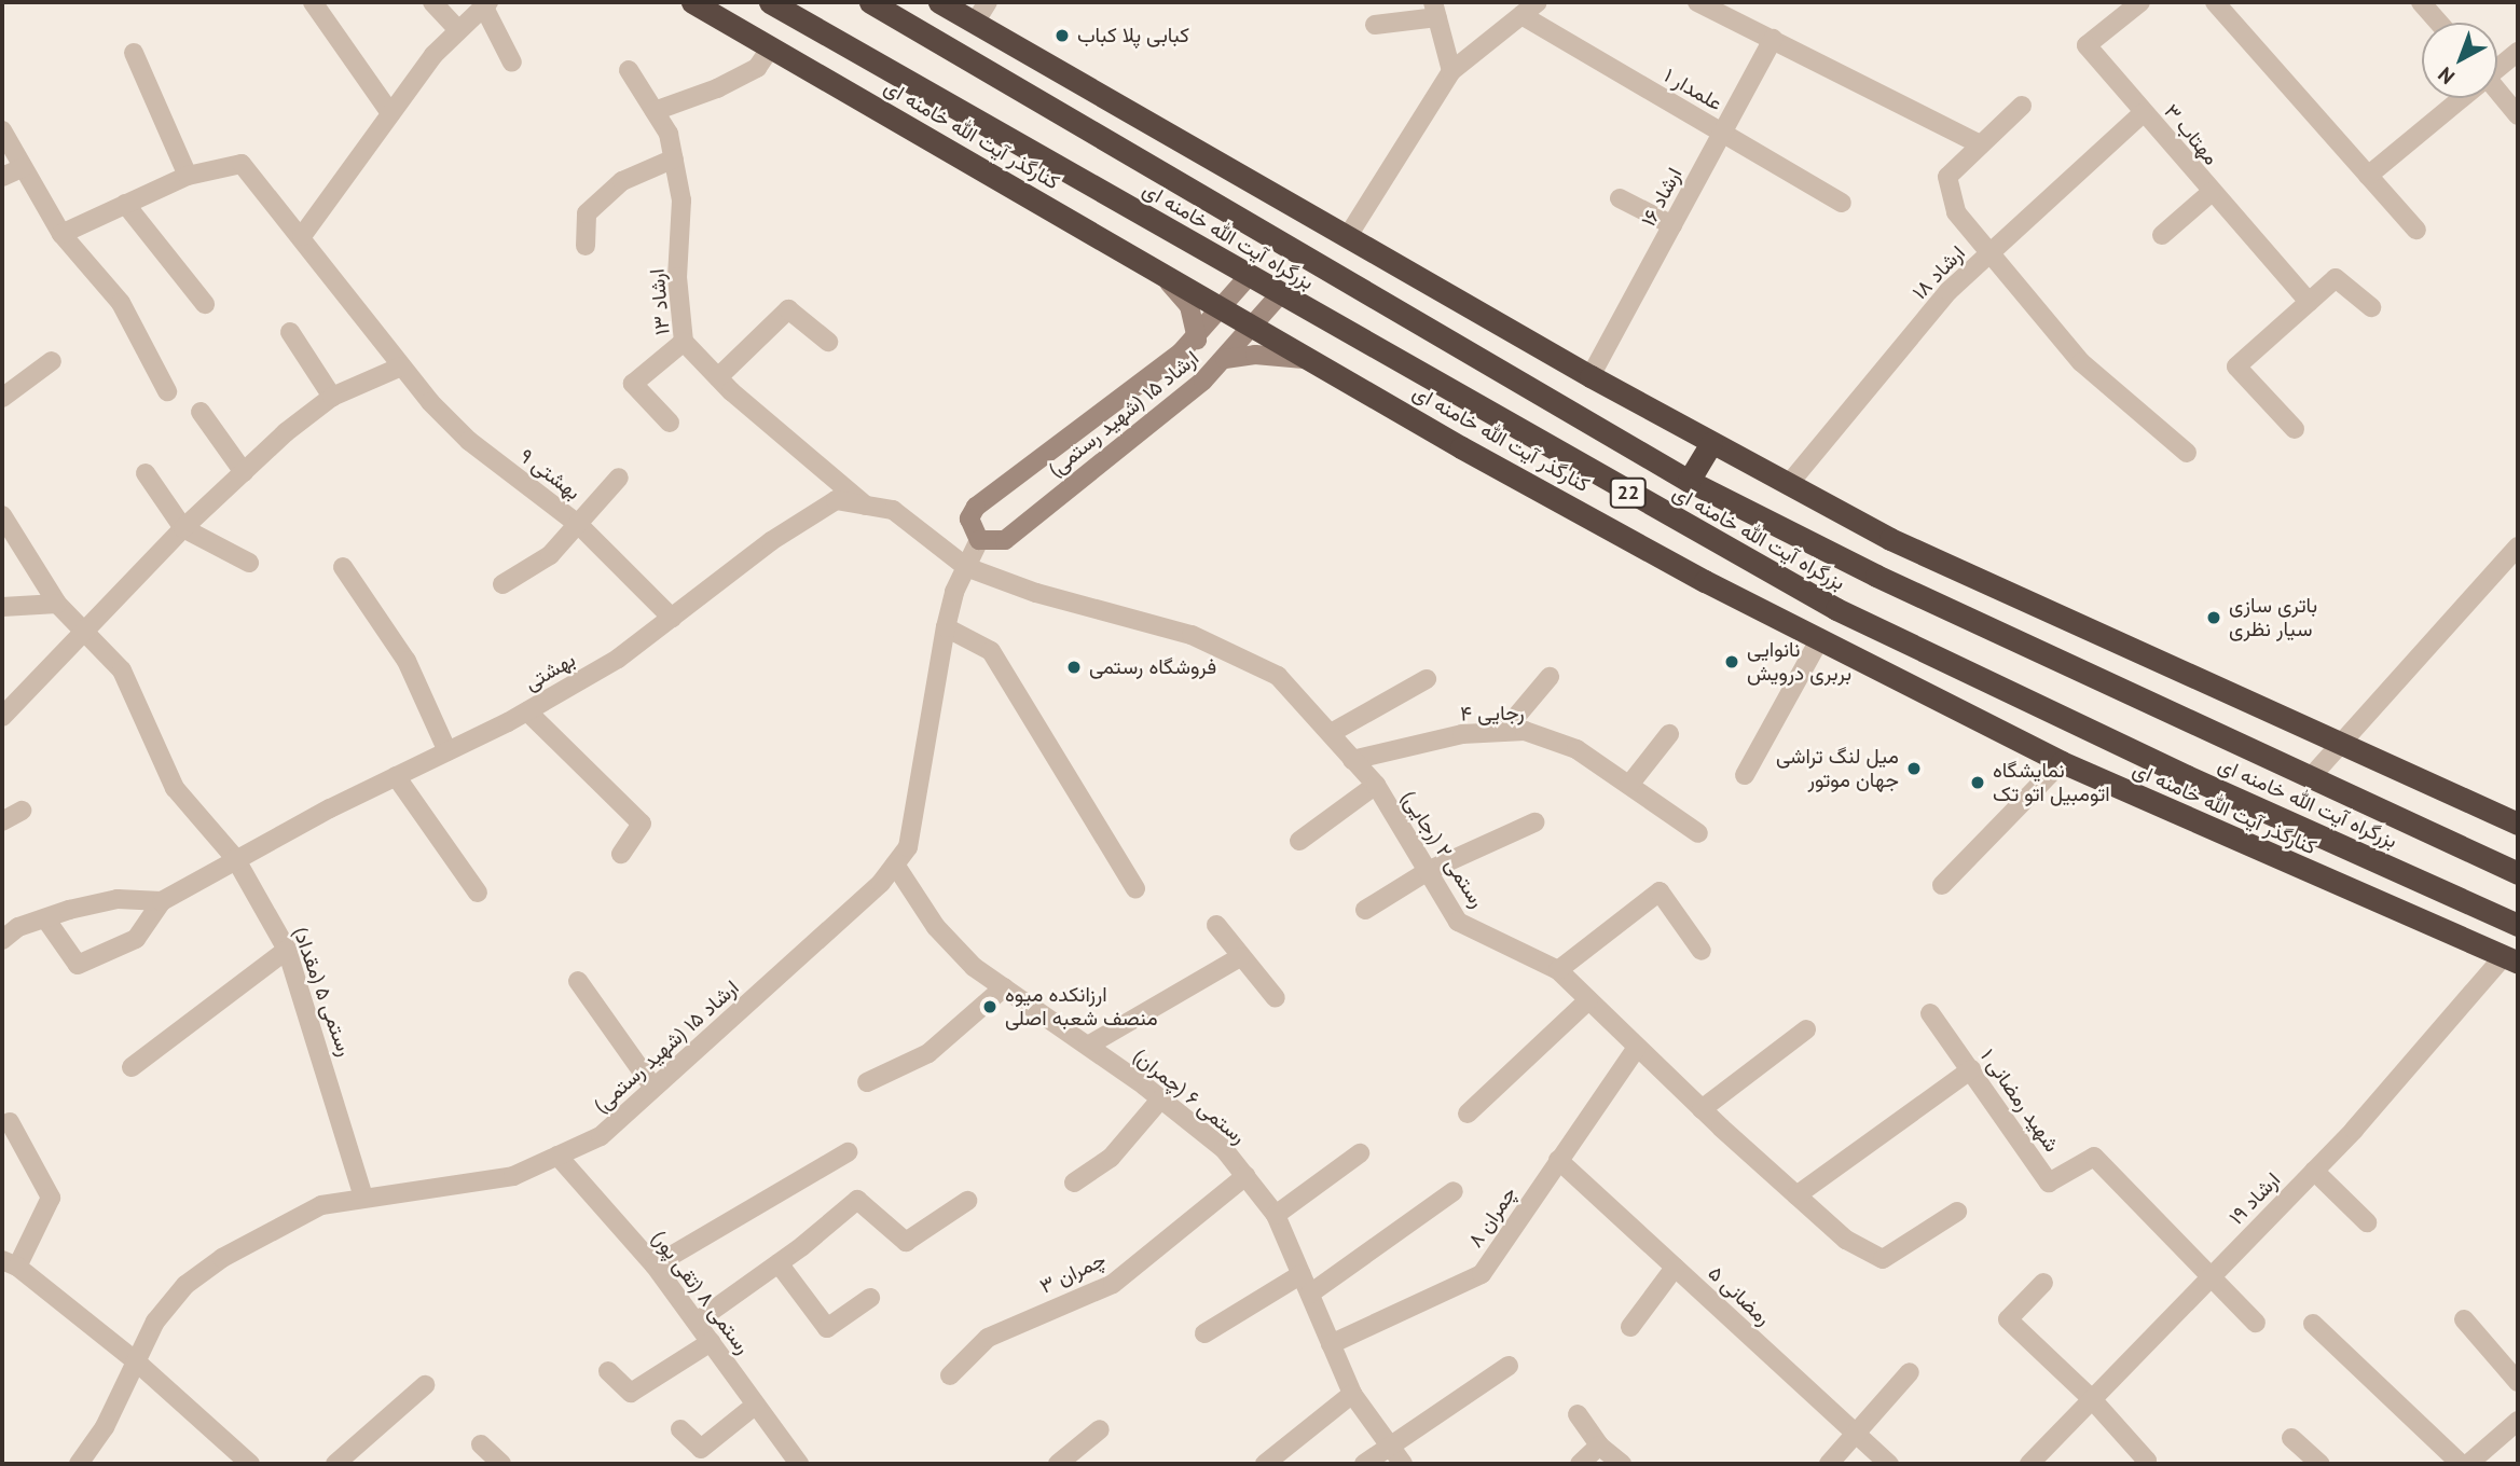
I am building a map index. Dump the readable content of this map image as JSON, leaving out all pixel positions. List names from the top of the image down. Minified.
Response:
{"streets":{"highway":["کنارگذر آیت الله خامنه ای","بزرگراه آیت الله خامنه ای","22"],"main road":["ارشاد ۱۵ (شهید رستمی)"],"street":["علمدار ۱","مهتاب ۳","ارشاد ۱۶","ارشاد ۱۸","ارشاد ۱۳","بهشتی ۹","بهشتی","رجایی ۴","رستمی ۲ (رجایی)","رستمی ۵ (مقداد)","رستمی ۶ (چمران)","شهید رمضانی ۱","ارشاد ۱۹","چمران ۸","چمران ۳","رستمی ۸ (تقی پور)","رمضانی ۵"]},"crossings":[["علمدار ۱","ارشاد ۱۶"],["کنارگذر آیت الله خامنه ای","ارشاد ۱۵ (شهید رستمی)"],["کنارگذر آیت الله خامنه ای","ارشاد ۱۹"],["مهتاب ۳","ارشاد ۱۸"],["بزرگراه آیت الله خامنه ای","ارشاد ۱۵ (شهید رستمی)"],["ارشاد ۱۳","بهشتی"],["ارشاد ۱۳","رستمی ۲ (رجایی)"],["ارشاد ۱۵ (شهید رستمی)","رستمی ۲ (رجایی)"],["ارشاد ۱۵ (شهید رستمی)","رستمی ۵ (مقداد)"],["ارشاد ۱۵ (شهید رستمی)","رستمی ۶ (چمران)"],["ارشاد ۱۵ (شهید رستمی)","رستمی ۸ (تقی پور)"],["بهشتی ۹","بهشتی"],["بهشتی","رستمی ۲ (رجایی)"],["بهشتی","رستمی ۵ (مقداد)"],["رجایی ۴","رستمی ۲ (رجایی)"],["رستمی ۲ (رجایی)","چمران ۸"],["رستمی ۶ (چمران)","چمران ۸"],["رستمی ۶ (چمران)","چمران ۳"],["شهید رمضانی ۱","ارشاد ۱۹"],["چمران ۸","رمضانی ۵"]],"places":["کبابی پلا کباب","باتری سازی سیار نظری","نانوایی بربری درویش","فروشگاه رستمی","میل لنگ تراشی جهان موتور","نمایشگاه اتومبیل اتو تک","ارزانکده میوه منصف شعبه اصلی"],"north":"bottom left"}
